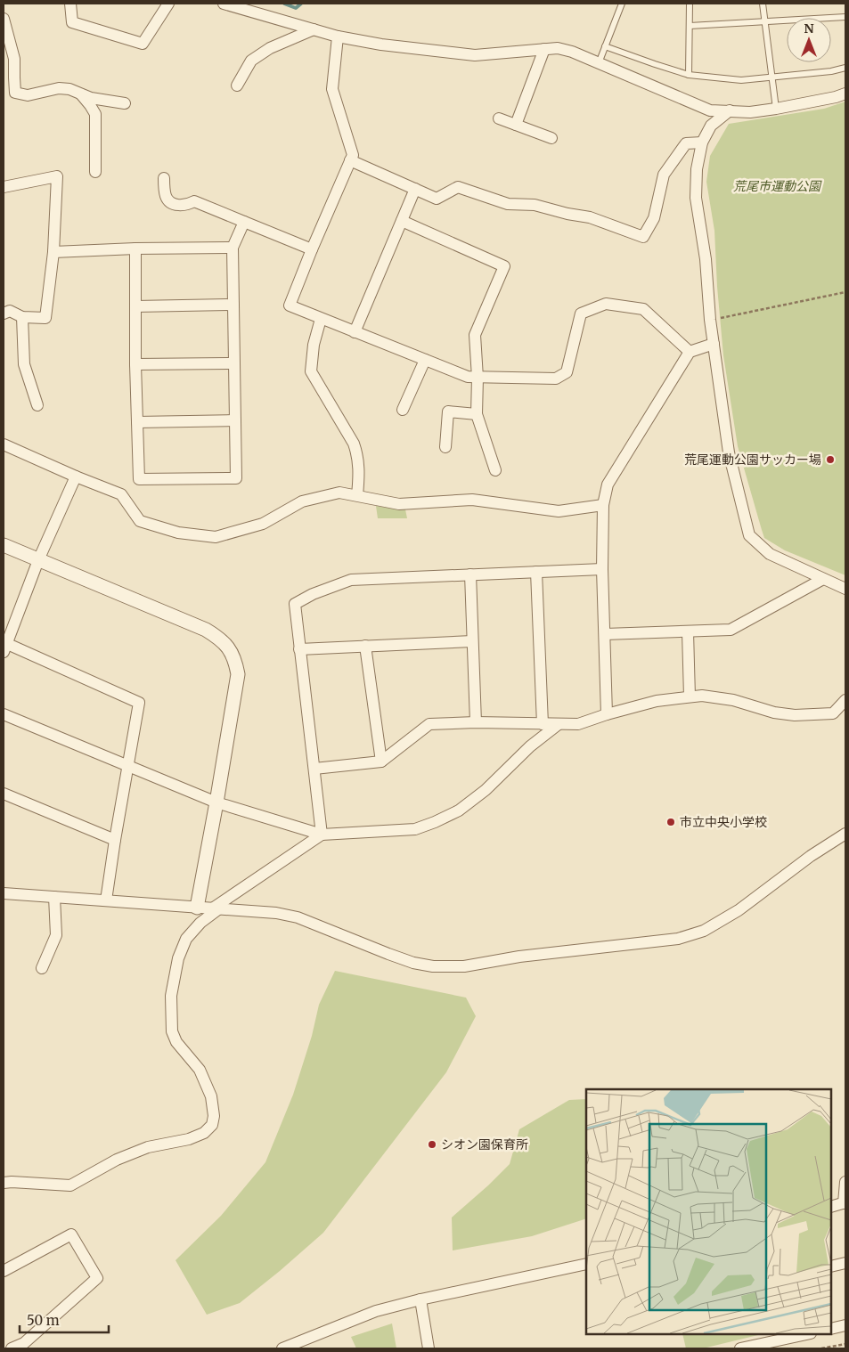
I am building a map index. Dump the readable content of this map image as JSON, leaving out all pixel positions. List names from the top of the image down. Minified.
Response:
{"parks":["荒尾市運動公園"],"places":["荒尾運動公園サッカー場","市立中央小学校","シオン園保育所"],"scale_bar":"50 m","north":"top"}
